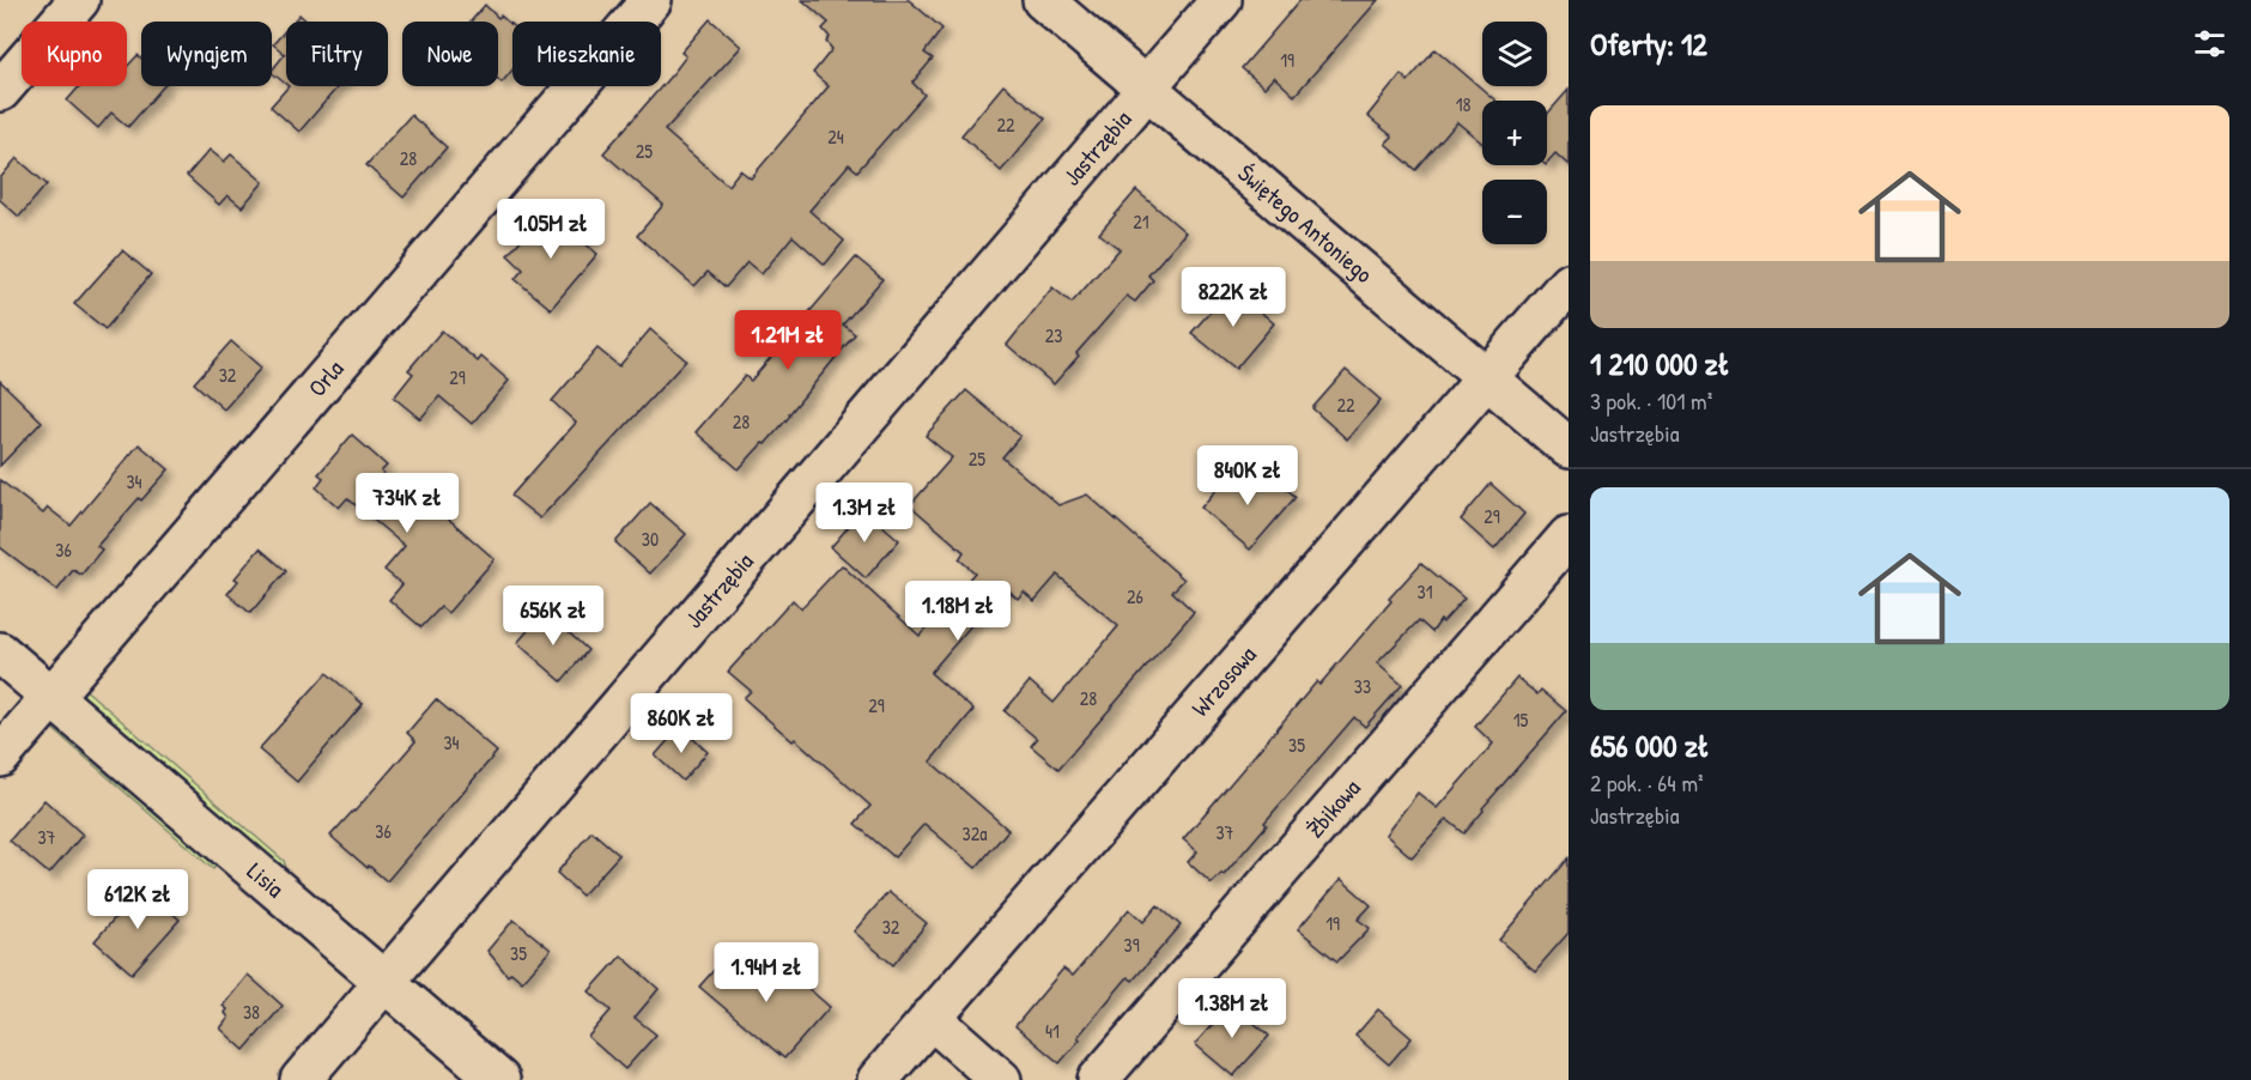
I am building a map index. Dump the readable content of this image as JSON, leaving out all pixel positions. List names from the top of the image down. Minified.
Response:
{"streets":{"street":["Jastrzębia","Świętego Antoniego","Orla","Wrzosowa","Żbikowa","Lisia"]},"crossings":[["Jastrzębia","Świętego Antoniego"],["Jastrzębia","Lisia"],["Świętego Antoniego","Wrzosowa"],["Orla","Lisia"]],"house_numbers":["19","18","22","24","25","28","21","23","32","29","22","28","25","34","29","30","36","31","26","33","28","29","15","34","35","36","37","32a","37","19","32","39","35","38","41"],"page":{"heading":"Oferty: 12","map_buttons":["+","−"],"chip":["Kupno","Wynajem","Filtry","Nowe","Mieszkanie"],"list":[{"name":"1 210 000 zł","note":"3 pok. · 101 m² · Jastrzębia"},{"name":"656 000 zł","note":"2 pok. · 64 m² · Jastrzębia"}],"price":["1.05M zł","822K zł","1.21M zł","840K zł","734K zł","1.3M zł","1.18M zł","656K zł","860K zł","612K zł","1.94M zł","1.38M zł"]}}
